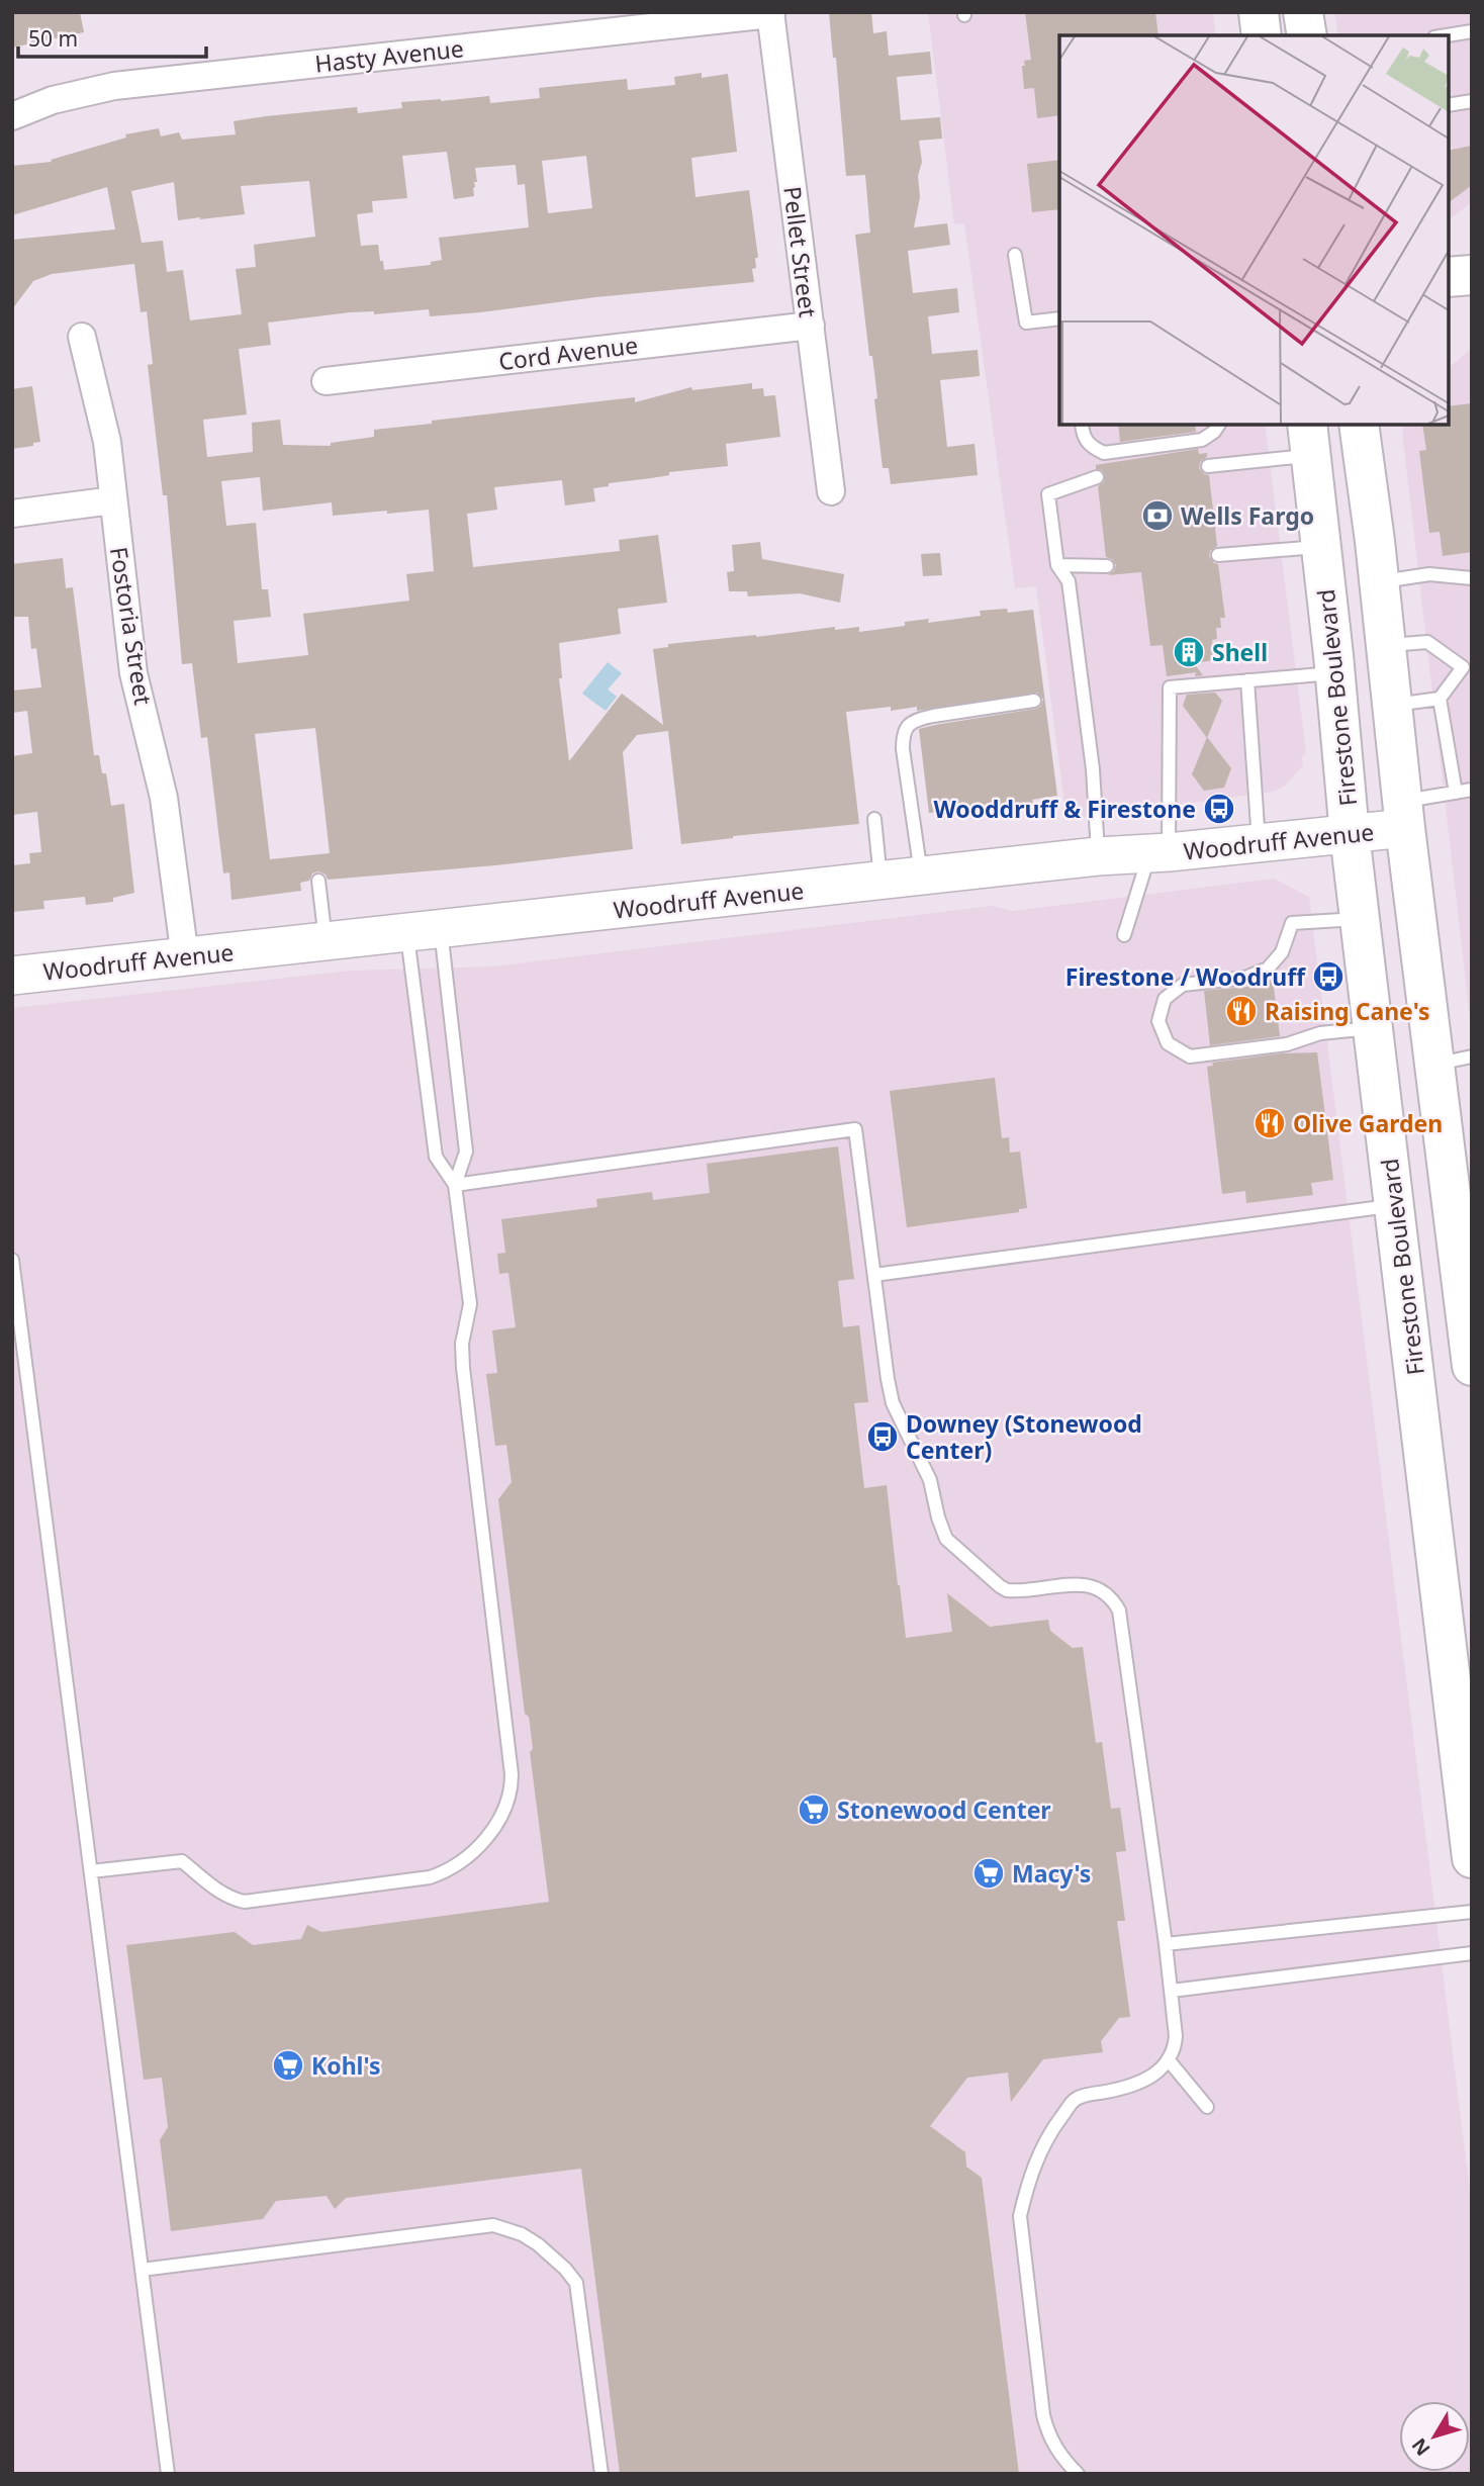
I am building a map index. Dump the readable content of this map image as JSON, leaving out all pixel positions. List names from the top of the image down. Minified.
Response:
{"streets":{"main road":["Firestone Boulevard"],"street":["Hasty Avenue","Pellet Street","Cord Avenue","Fostoria Street","Woodruff Avenue"]},"crossings":[["Hasty Avenue","Pellet Street"],["Pellet Street","Cord Avenue"],["Fostoria Street","Woodruff Avenue"],["Firestone Boulevard","Woodruff Avenue"]],"places":{"bank":["Wells Fargo"],"building":["Shell"],"bus stop":["Wooddruff & Firestone","Firestone / Woodruff","Downey (Stonewood Center)"],"restaurant":["Raising Cane's","Olive Garden"],"supermarket":["Stonewood Center","Macy's","Kohl's"]},"scale_bar":"50 m","north":"bottom left"}
